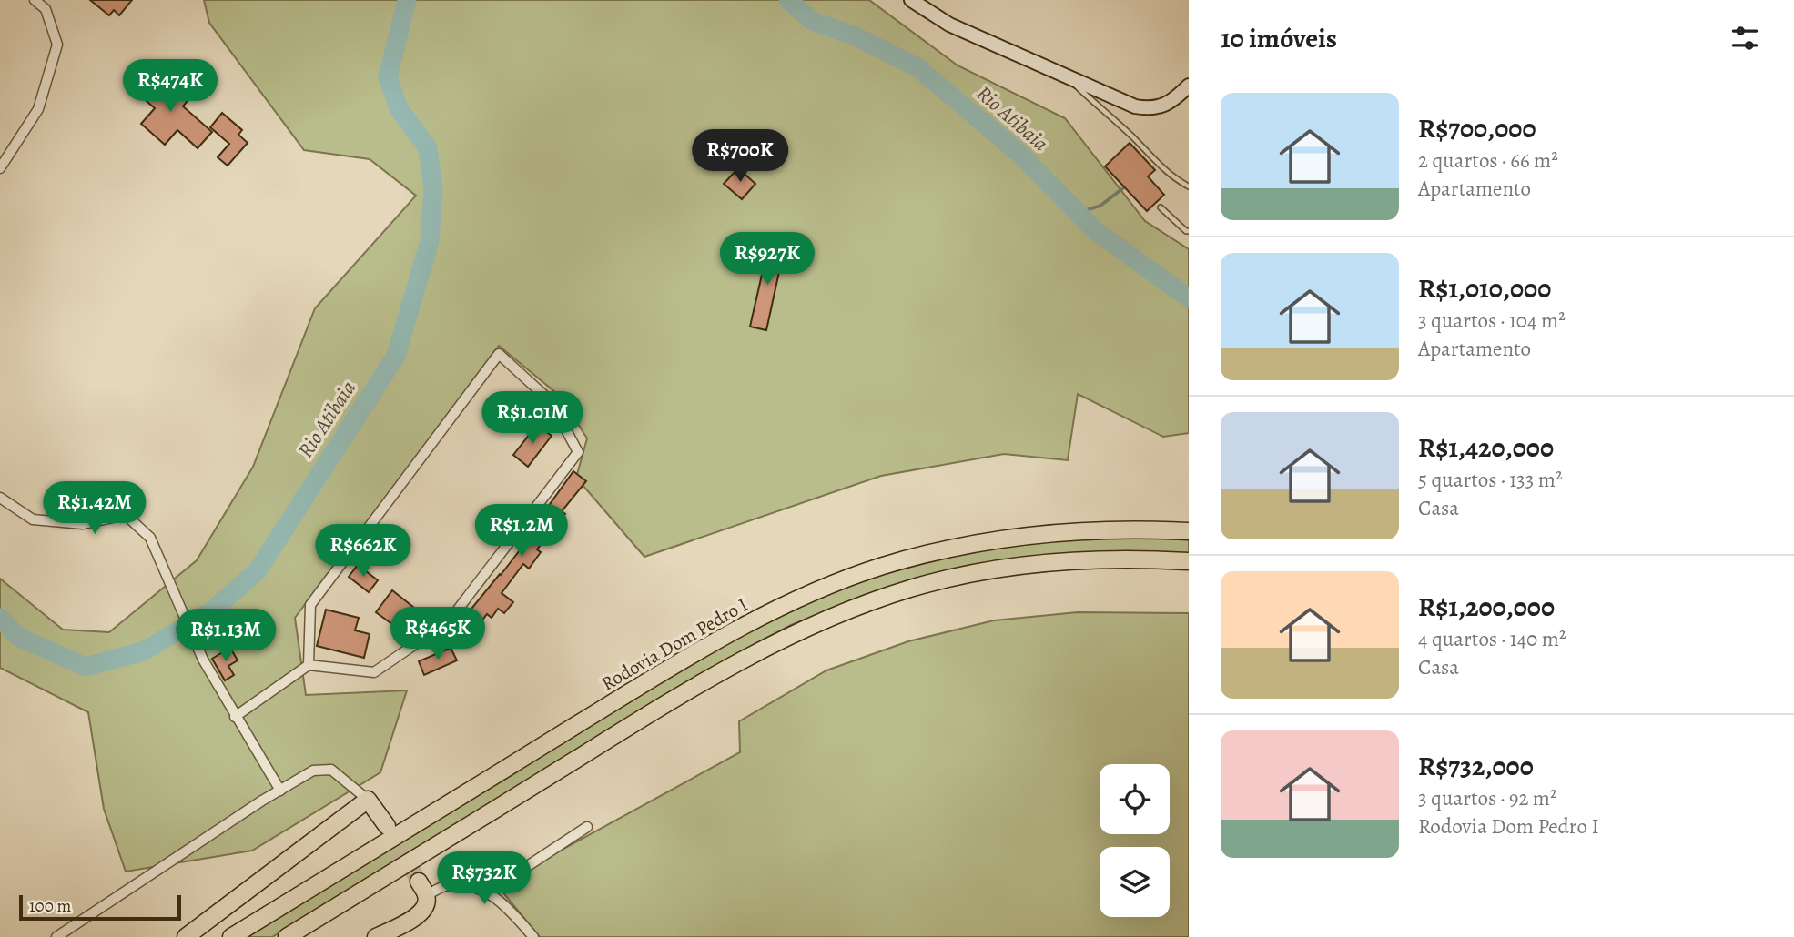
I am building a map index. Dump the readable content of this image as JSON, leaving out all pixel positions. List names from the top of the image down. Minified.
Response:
{"streets":{"highway":["Rodovia Dom Pedro I"]},"water":["Rio Atibaia"],"scale_bar":"100 m","page":{"heading":"10 imóveis","price":["R$474K","R$700K","R$927K","R$1.01M","R$1.42M","R$1.2M","R$662K","R$465K","R$1.13M","R$732K"],"list":[{"name":"R$700,000","note":"2 quartos · 66 m² · Apartamento"},{"name":"R$1,010,000","note":"3 quartos · 104 m² · Apartamento"},{"name":"R$1,420,000","note":"5 quartos · 133 m² · Casa"},{"name":"R$1,200,000","note":"4 quartos · 140 m² · Casa"},{"name":"R$732,000","note":"3 quartos · 92 m² · Rodovia Dom Pedro I"}],"scale":"100 m"}}
